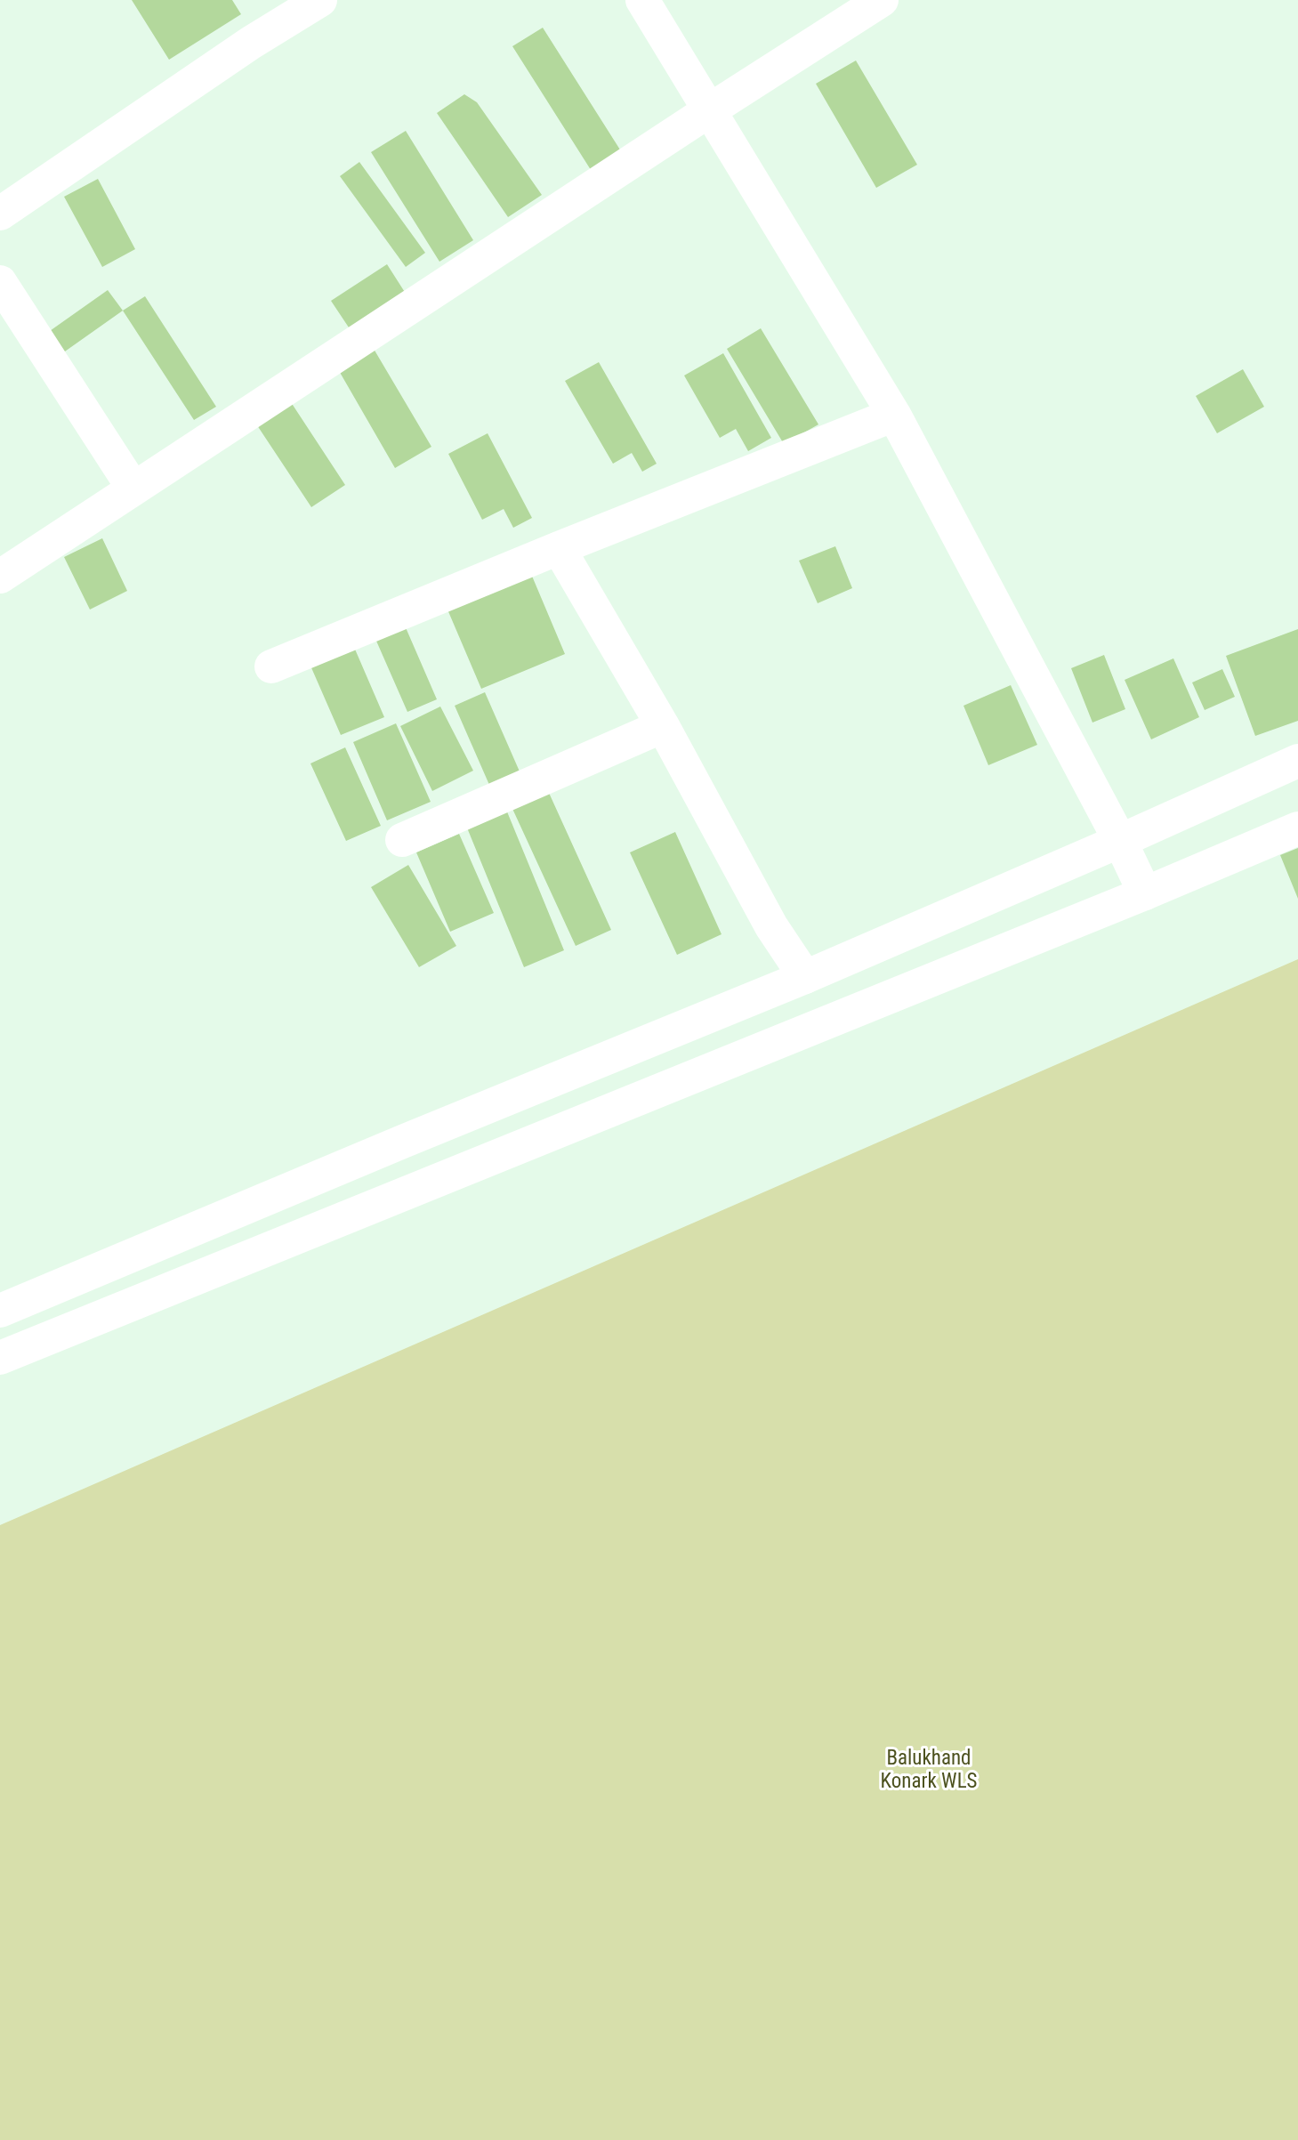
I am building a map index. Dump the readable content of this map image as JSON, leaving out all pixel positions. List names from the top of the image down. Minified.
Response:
{"parks":["Balukhand Konark WLS"]}
